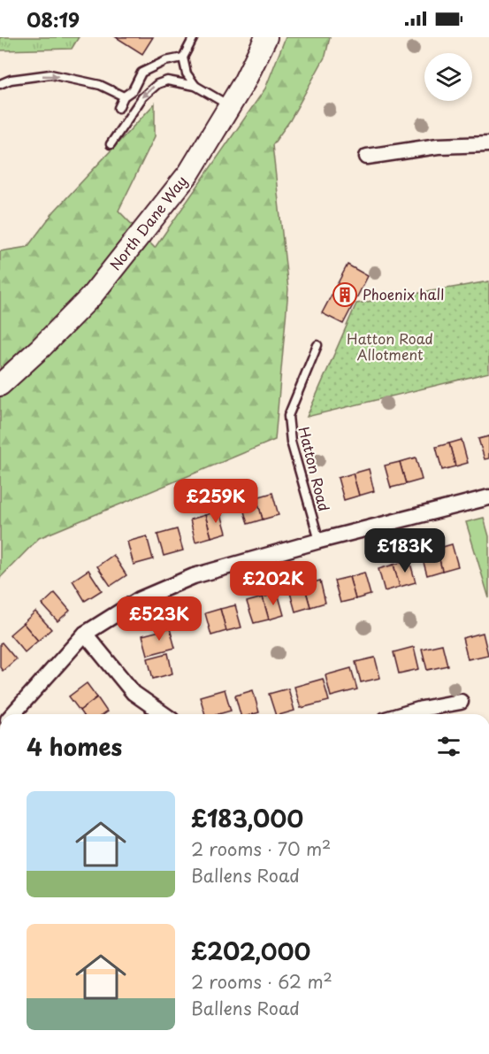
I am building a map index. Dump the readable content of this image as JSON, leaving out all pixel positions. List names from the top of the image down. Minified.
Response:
{"streets":{"street":["North Dane Way"],"lane":["Hatton Road"]},"parks":["Hatton Road Allotment"],"places":{"building":["Phoenix hall"]},"page":{"status":"08:19","price":["£259K","£183K","£202K","£523K"],"heading":"4 homes","list":[{"name":"£183,000","note":"2 rooms · 70 m² · Ballens Road"},{"name":"£202,000","note":"2 rooms · 62 m² · Ballens Road"}]}}
